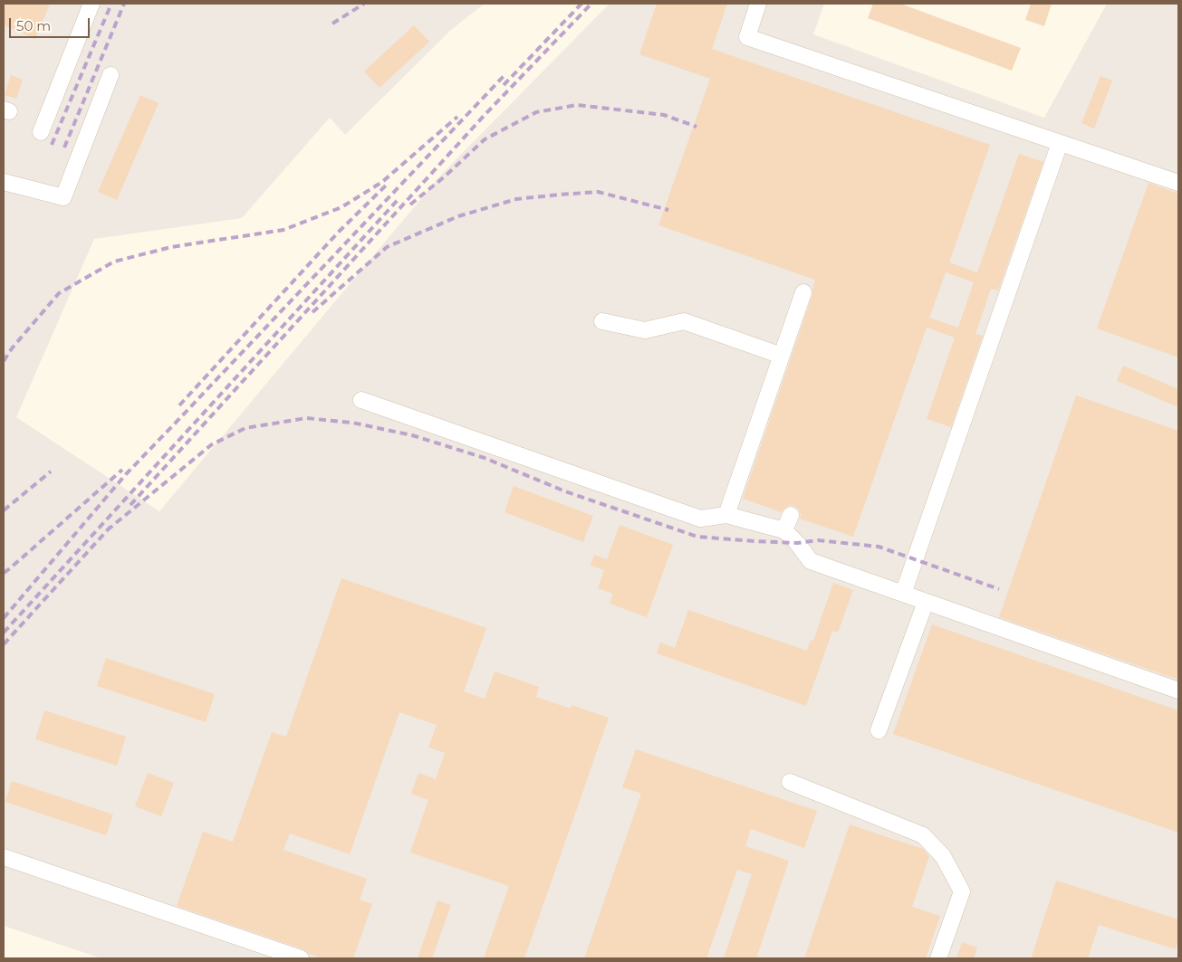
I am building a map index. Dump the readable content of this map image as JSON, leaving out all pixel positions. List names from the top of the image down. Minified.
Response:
{"scale_bar":"50 m"}
